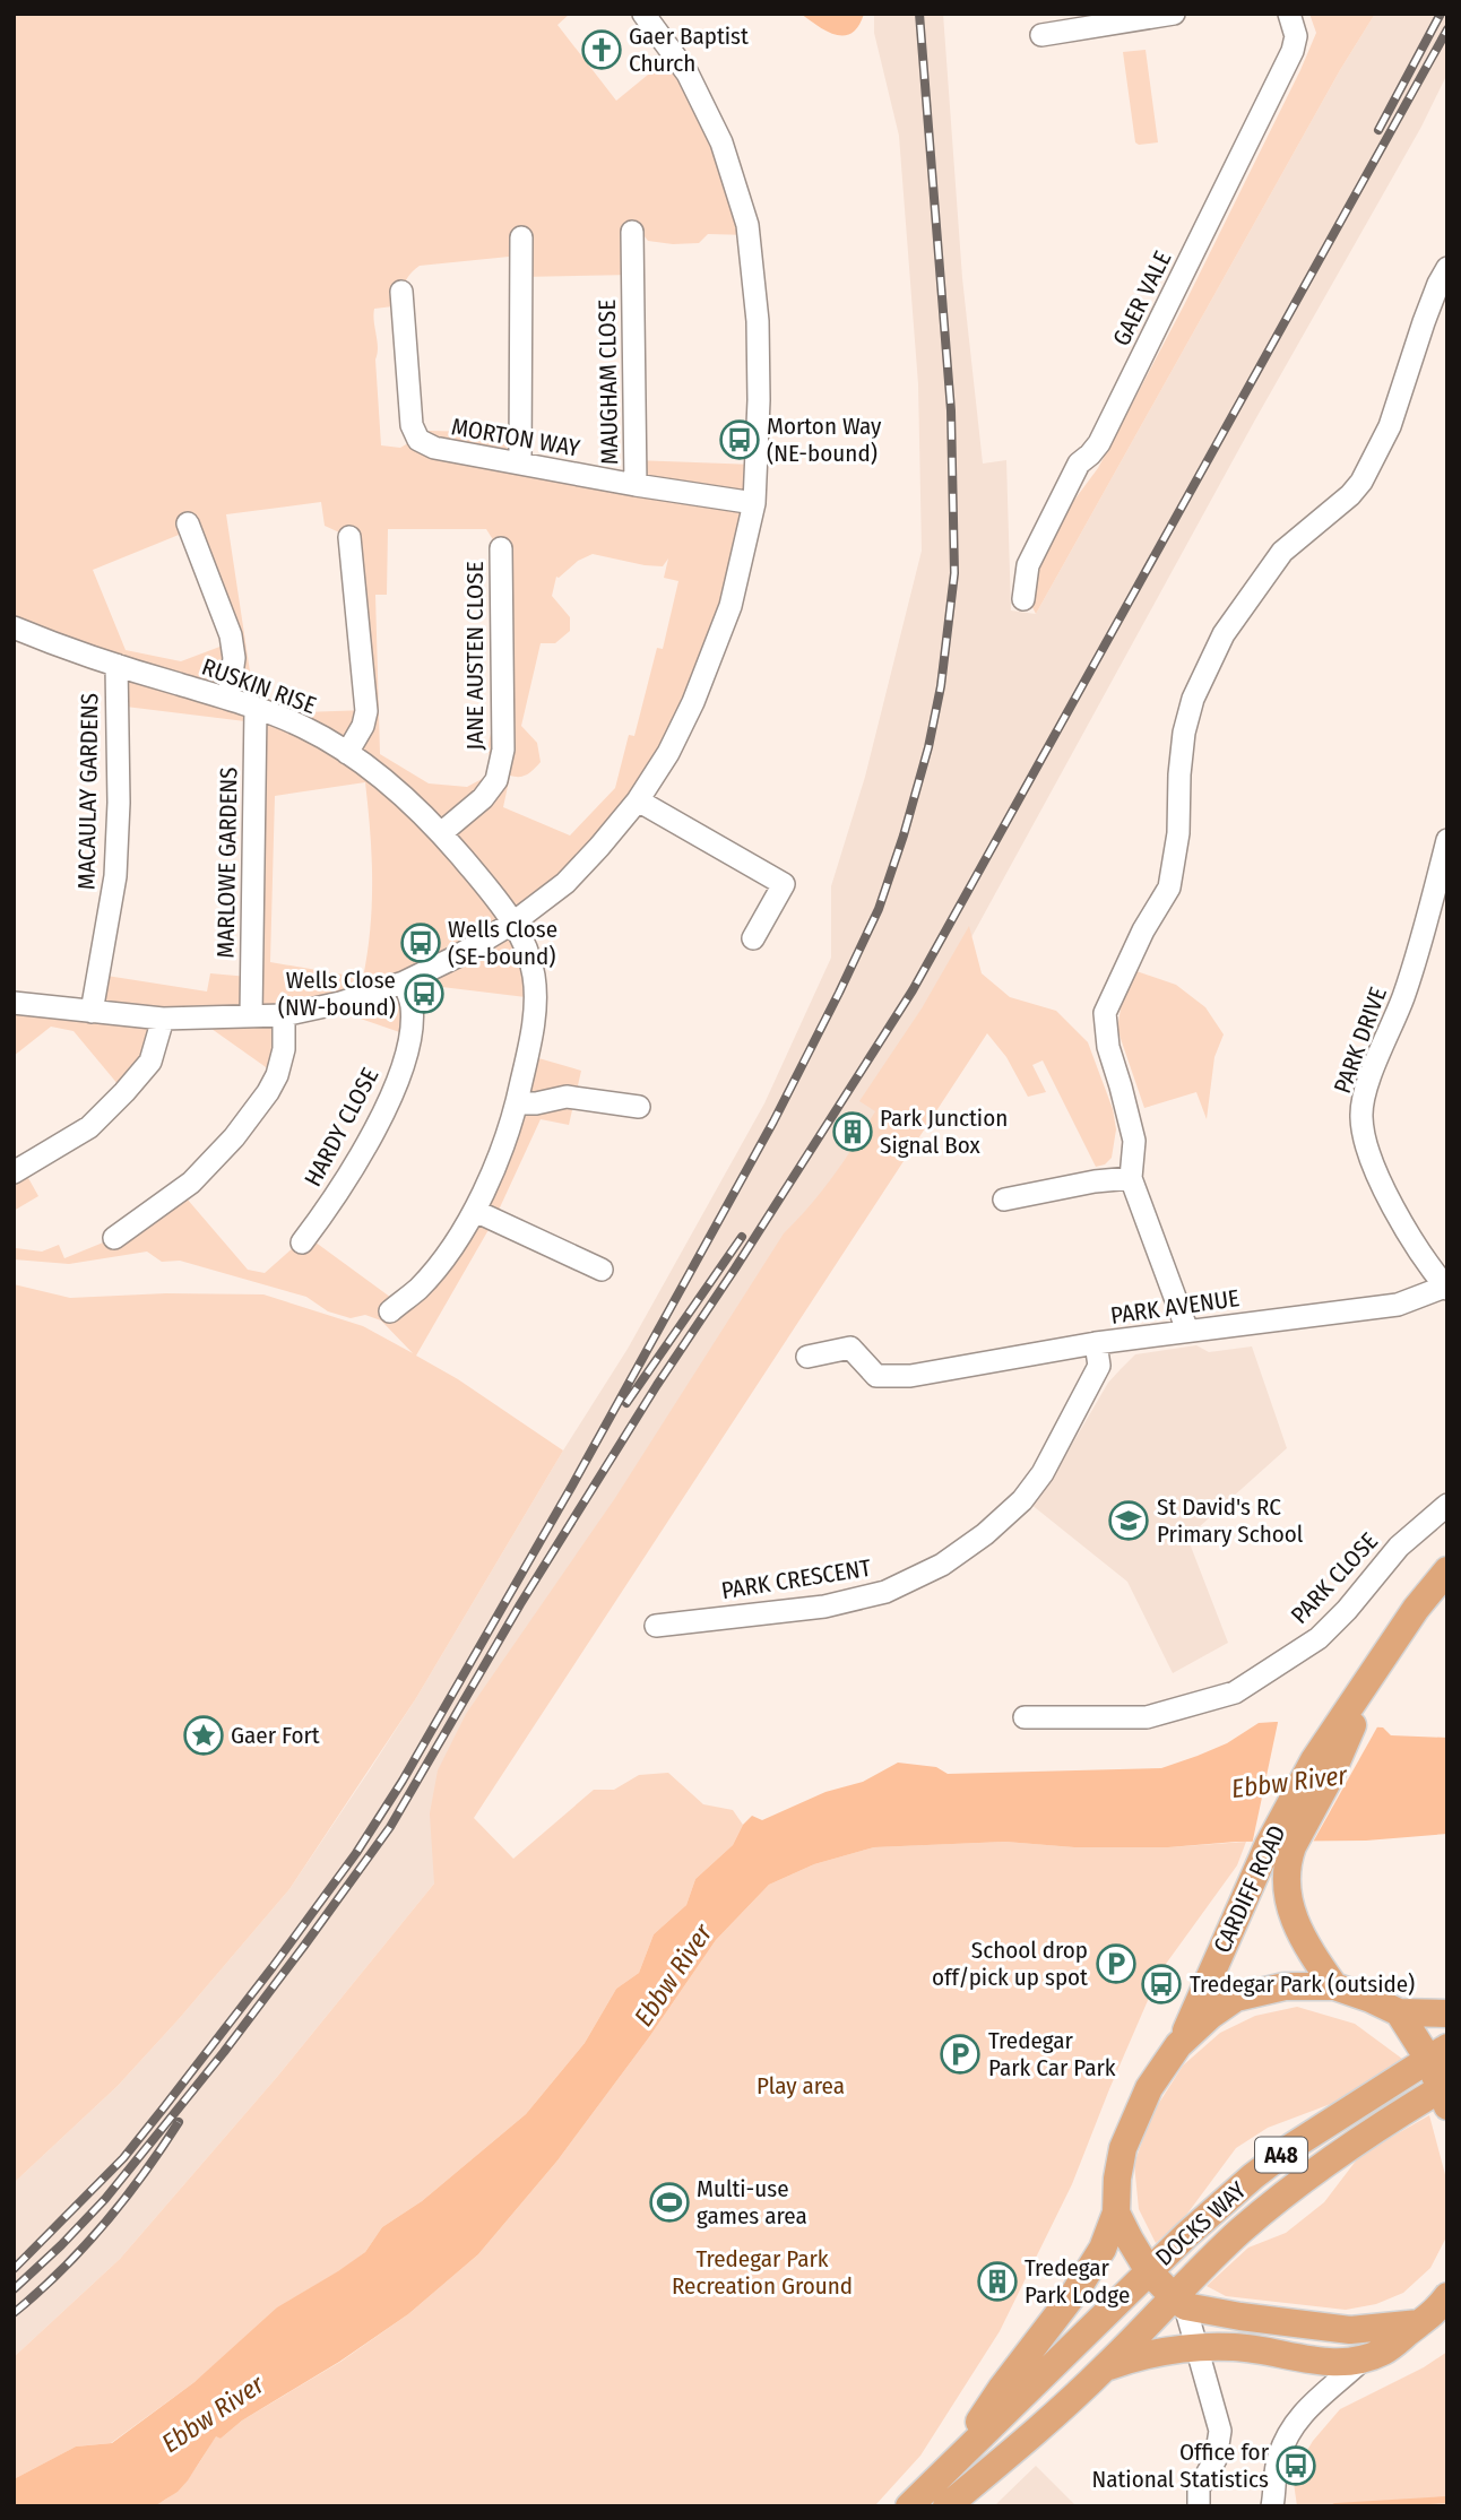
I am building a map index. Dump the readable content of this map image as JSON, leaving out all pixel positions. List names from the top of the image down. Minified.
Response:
{"streets":{"main road":["CARDIFF ROAD","A48","DOCKS WAY"],"street":["GAER VALE","MAUGHAM CLOSE","MORTON WAY","JANE AUSTEN CLOSE","RUSKIN RISE","MACAULAY GARDENS","MARLOWE GARDENS","PARK DRIVE","HARDY CLOSE","PARK AVENUE","PARK CLOSE","PARK CRESCENT"]},"crossings":[["MAUGHAM CLOSE","MORTON WAY"],["JANE AUSTEN CLOSE","RUSKIN RISE"],["RUSKIN RISE","MACAULAY GARDENS"],["RUSKIN RISE","MARLOWE GARDENS"],["PARK DRIVE","PARK AVENUE"],["PARK AVENUE","PARK CRESCENT"],["A48","DOCKS WAY"]],"water":["Ebbw River"],"parks":["Play area","Tredegar Park Recreation Ground"],"places":{"church":["Gaer Baptist Church"],"bus stop":["Morton Way (NE-bound)","Wells Close (SE-bound)","Wells Close (NW-bound)","Tredegar Park (outside)","Office for National Statistics"],"building":["Park Junction Signal Box","Tredegar Park Lodge"],"school or university":["St David's RC Primary School"],"place":["Gaer Fort"],"parking":["School drop off/pick up spot","Tredegar Park Car Park"],"sports":["Multi-use games area"]}}
